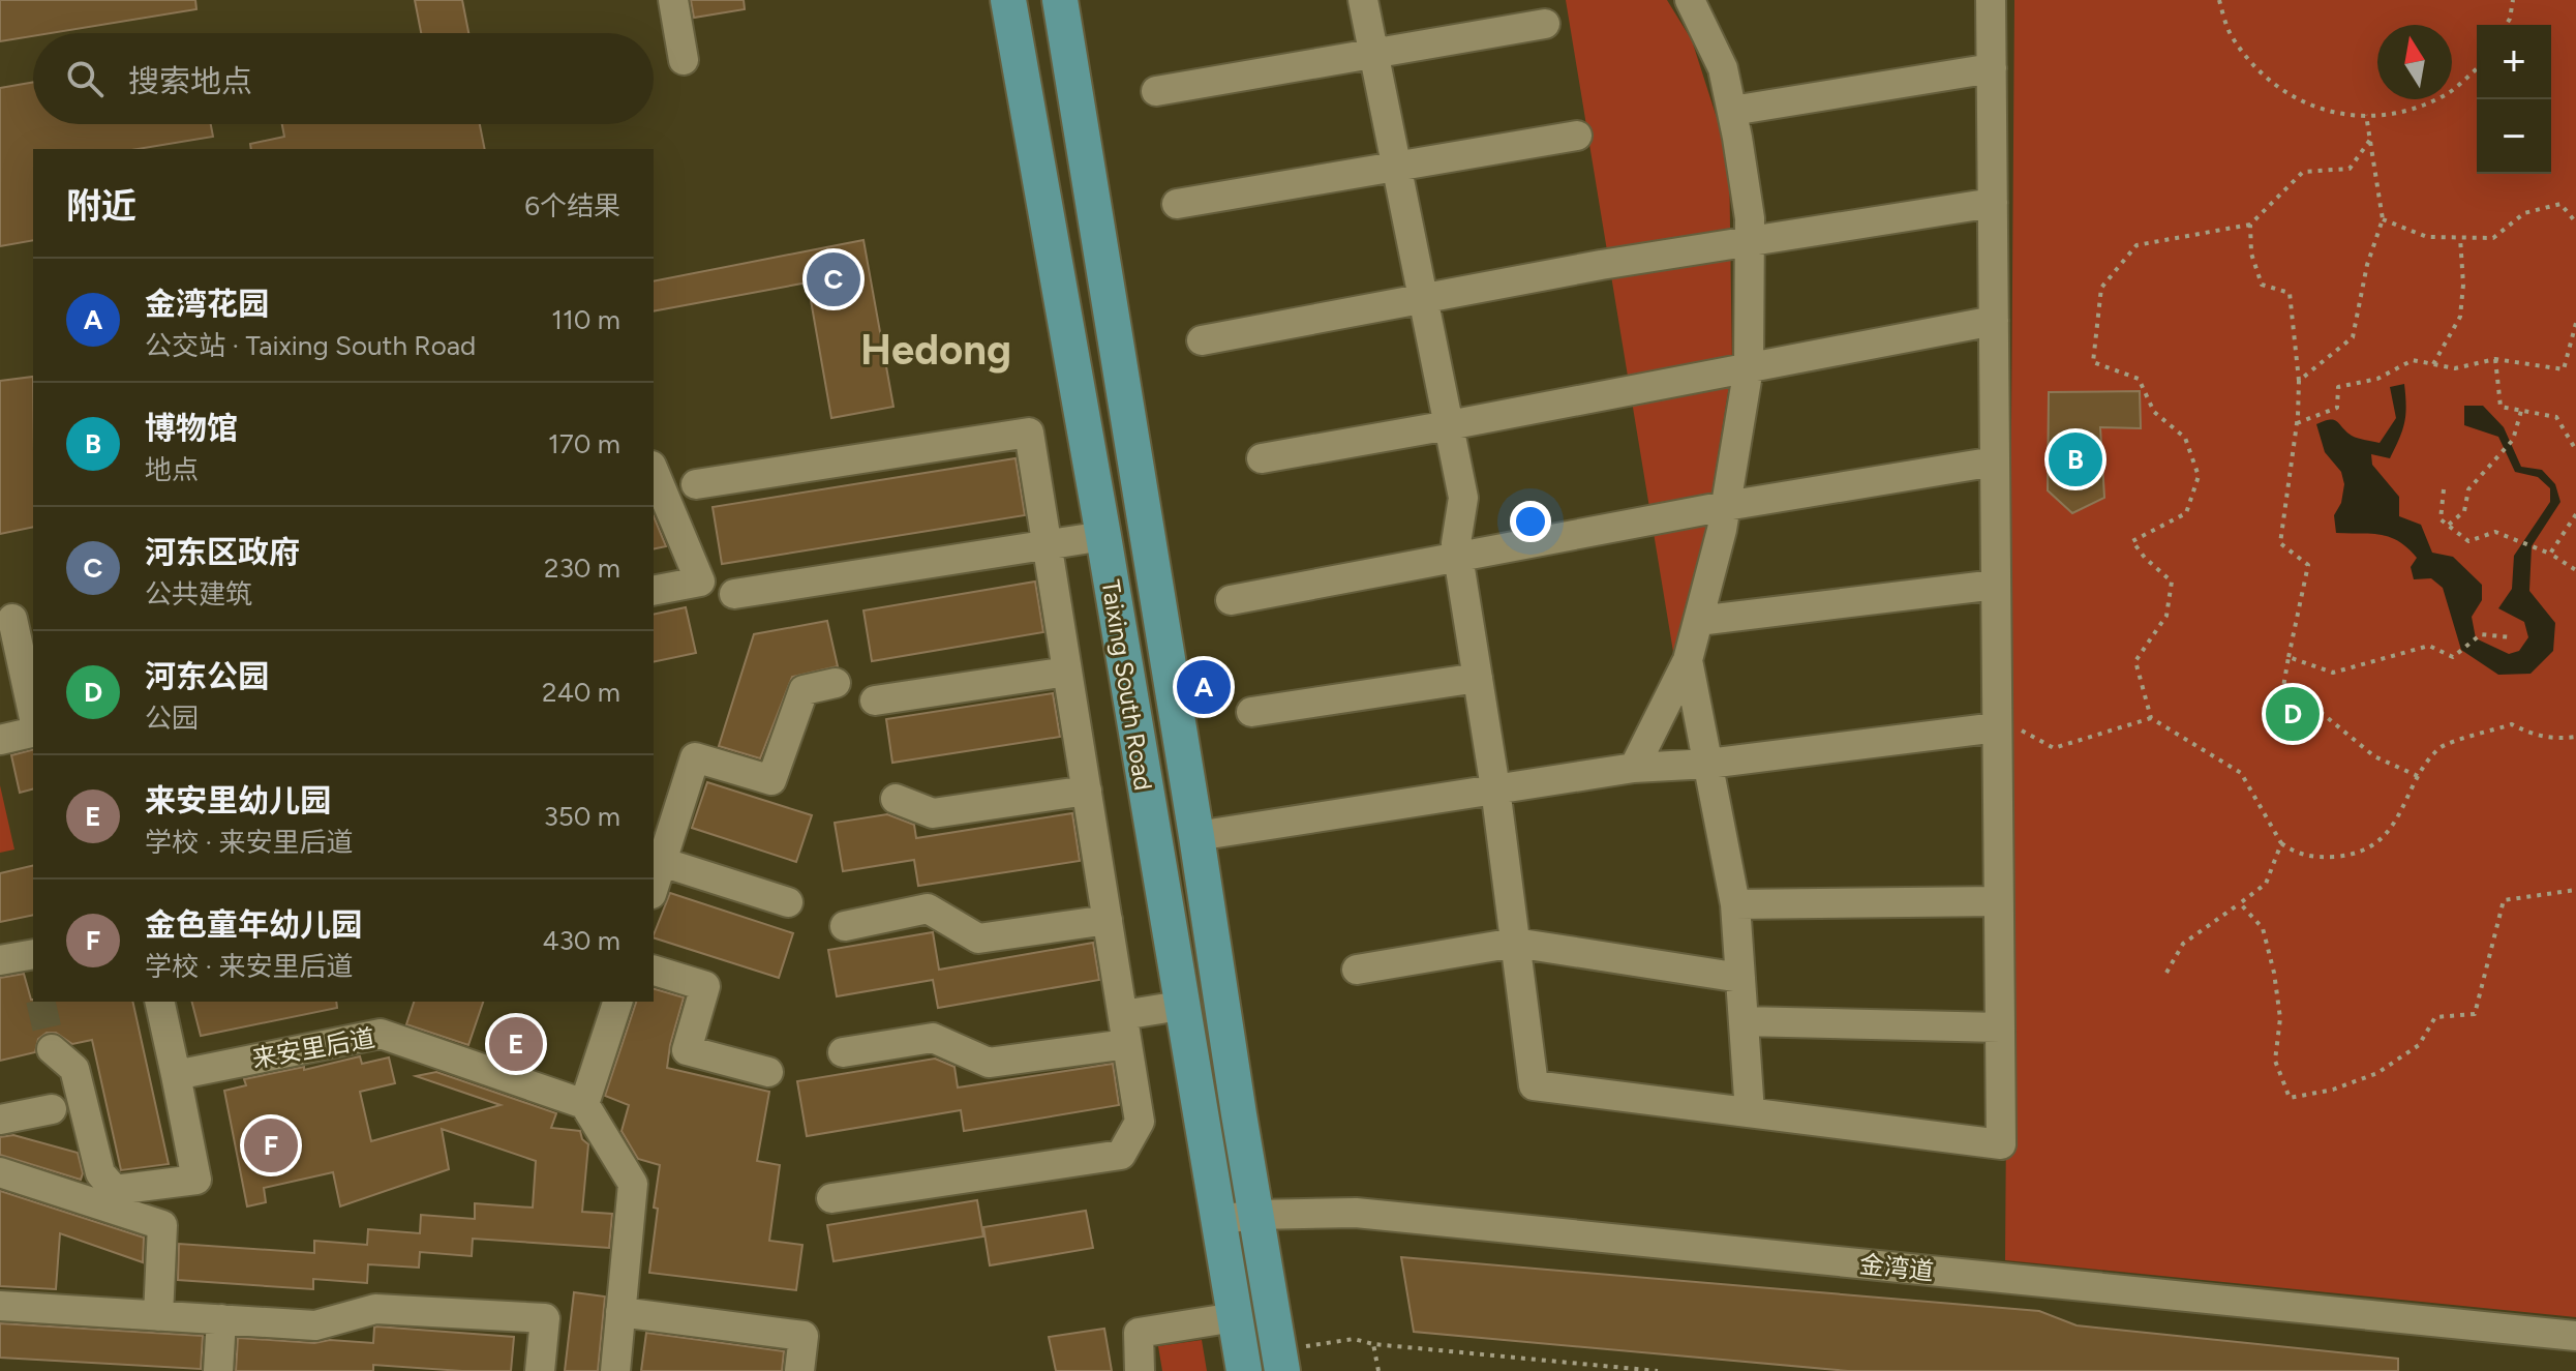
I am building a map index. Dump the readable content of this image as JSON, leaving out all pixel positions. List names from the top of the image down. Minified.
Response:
{"streets":{"main road":["Taixing South Road"],"street":["来安里后道","金湾道"]},"crossings":[["Taixing South Road","金湾道"]],"districts":["Hedong"],"north":"top","page":{"map_buttons":["+","−"],"search":"搜索地点","heading":["附近","6个结果"],"pins":["C","B","A","D","E","F"],"list":[{"mark":"A","name":"金湾花园","note":"公交站 · Taixing South Road","value":"110 m"},{"mark":"B","name":"博物馆","note":"地点","value":"170 m"},{"mark":"C","name":"河东区政府","note":"公共建筑","value":"230 m"},{"mark":"D","name":"河东公园","note":"公园","value":"240 m"},{"mark":"E","name":"来安里幼儿园","note":"学校 · 来安里后道","value":"350 m"},{"mark":"F","name":"金色童年幼儿园","note":"学校 · 来安里后道","value":"430 m"}]}}
